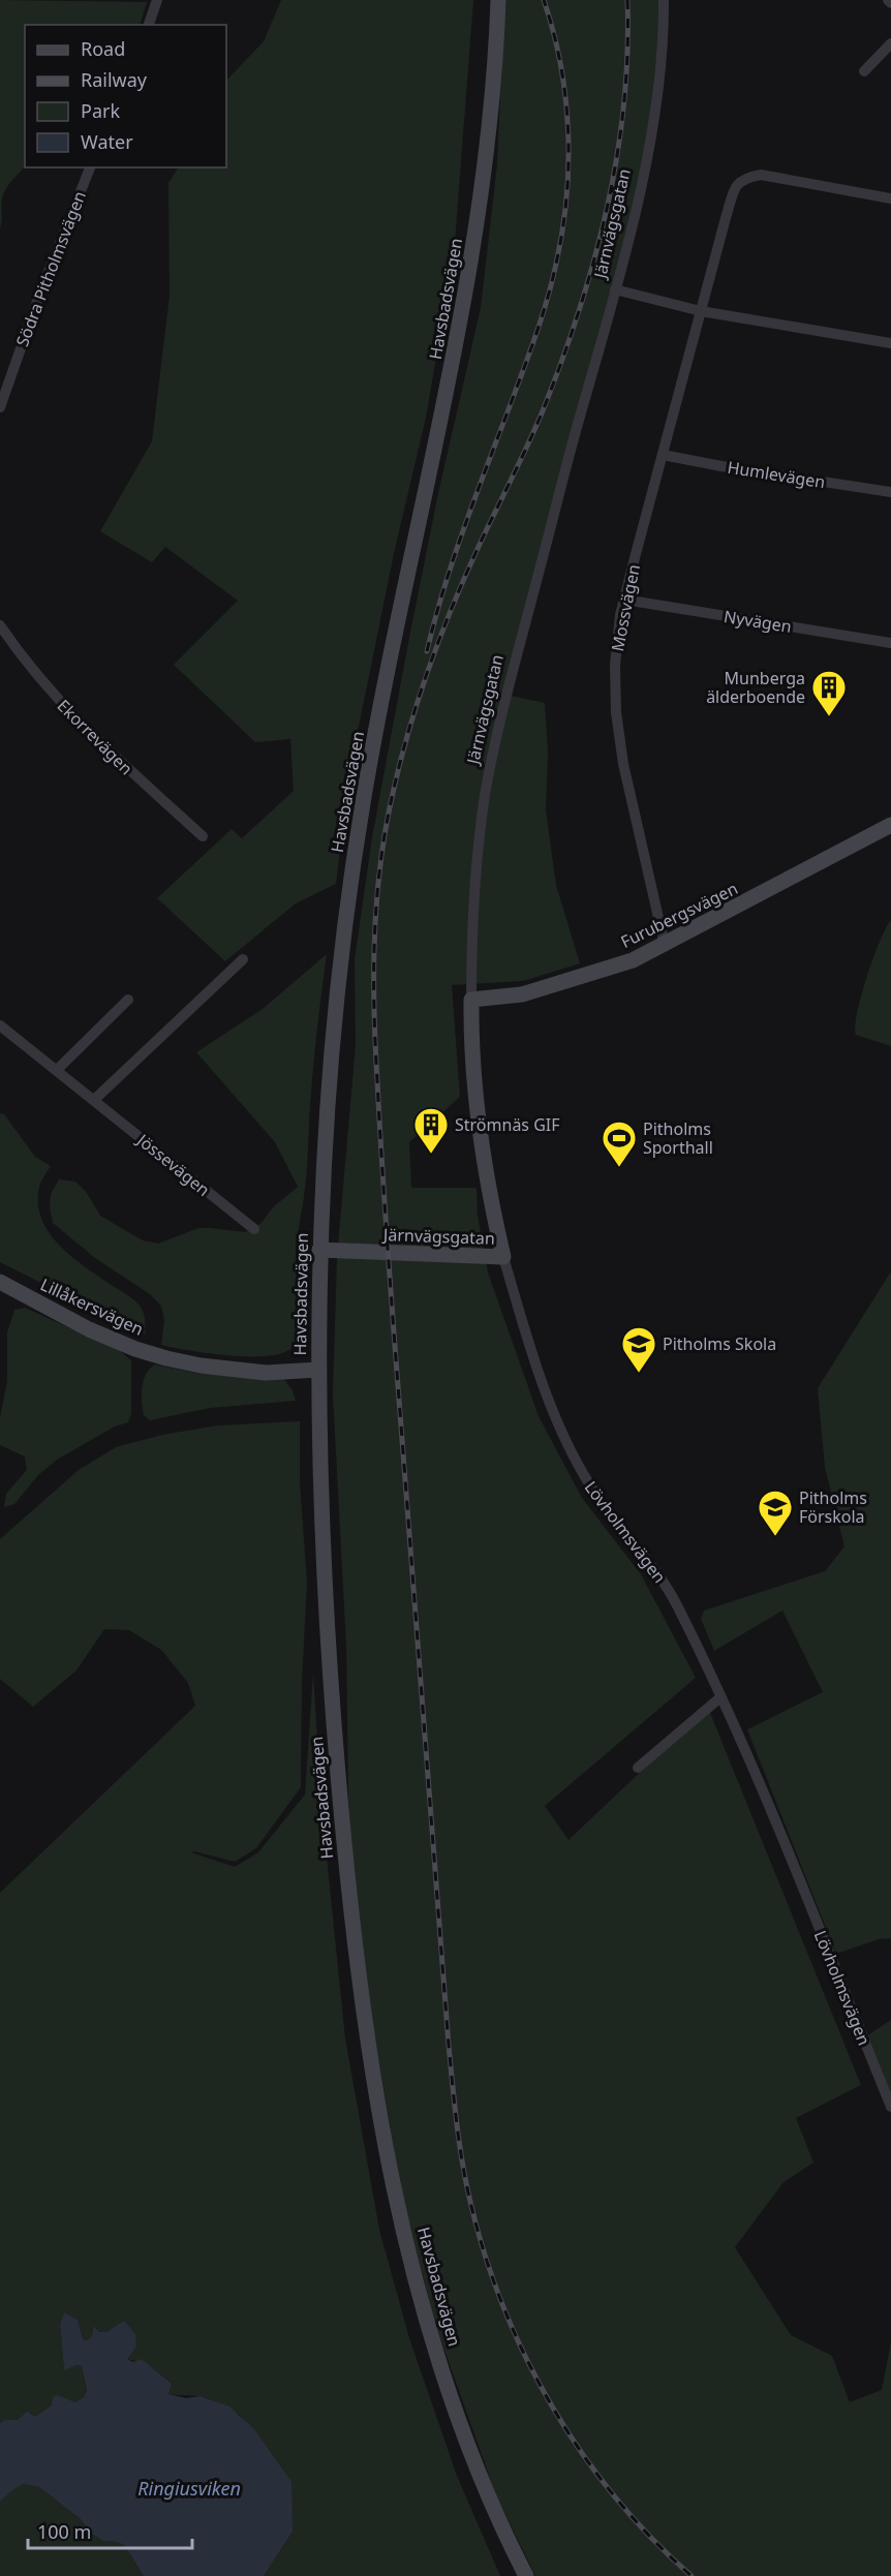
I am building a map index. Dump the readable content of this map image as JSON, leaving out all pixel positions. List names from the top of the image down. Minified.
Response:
{"streets":{"main road":["Järnvägsgatan","Havsbadsvägen","Furubergsvägen","Lillåkersvägen"],"street":["Södra Pitholmsvägen","Humlevägen","Mossvägen","Nyvägen","Ekorrevägen","Jössevägen","Lövholmsvägen"]},"crossings":[["Järnvägsgatan","Havsbadsvägen"],["Järnvägsgatan","Furubergsvägen"],["Järnvägsgatan","Lövholmsvägen"],["Havsbadsvägen","Lillåkersvägen"],["Humlevägen","Mossvägen"],["Mossvägen","Nyvägen"],["Mossvägen","Furubergsvägen"]],"water":["Ringiusviken"],"places":{"building":["Munberga älderboende","Strömnäs GIF"],"sports":["Pitholms Sporthall"],"school or university":["Pitholms Skola","Pitholms Förskola"]},"legend":["Road","Railway","Park","Water"],"scale_bar":"100 m"}
